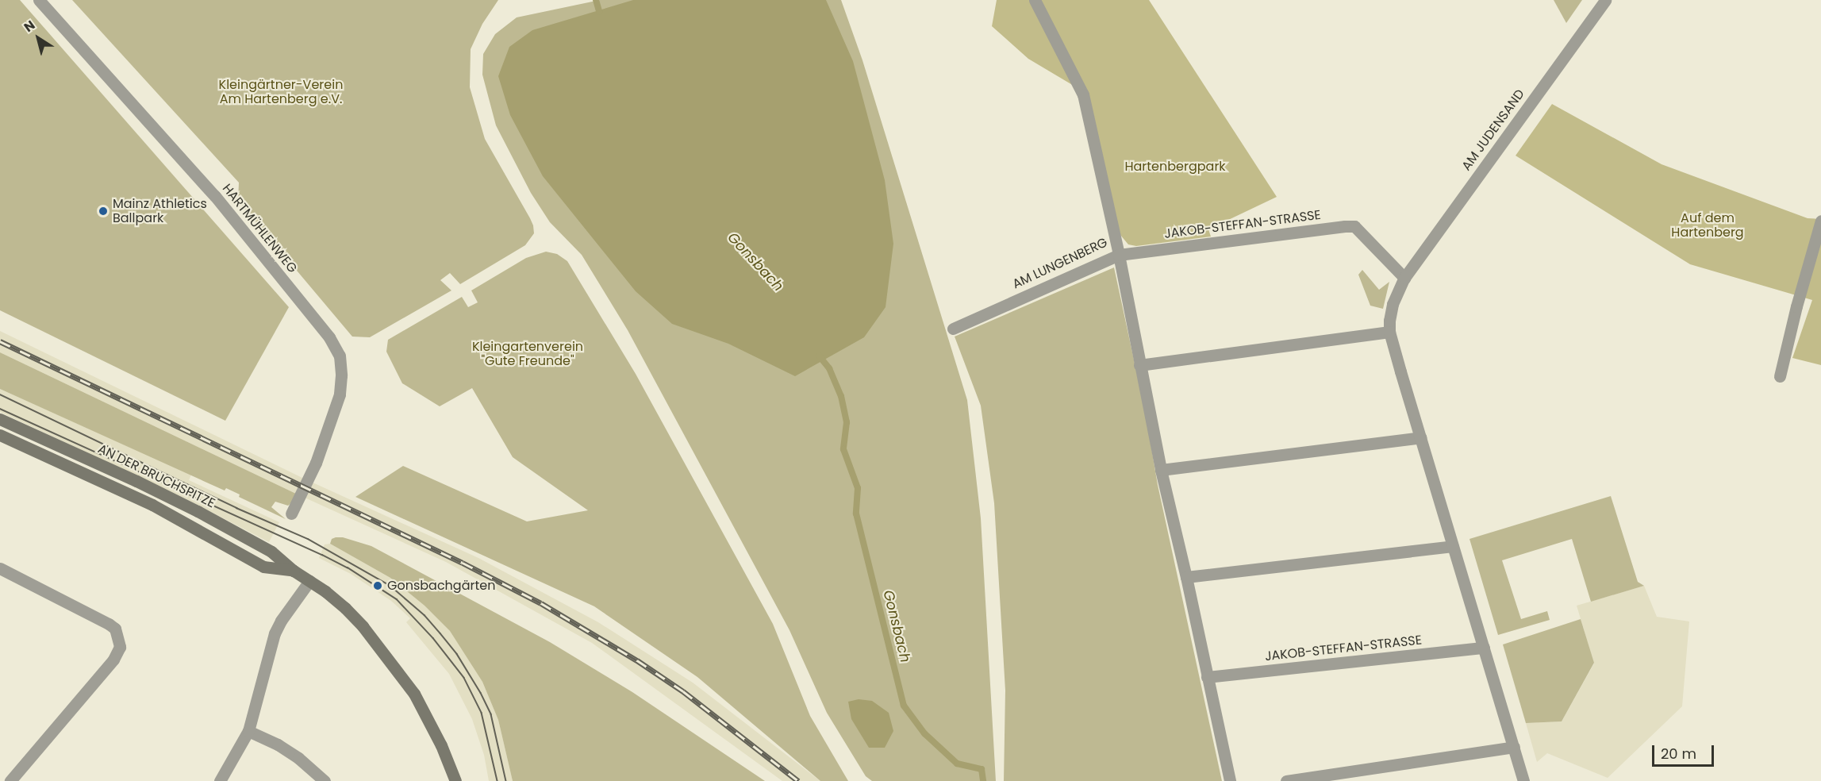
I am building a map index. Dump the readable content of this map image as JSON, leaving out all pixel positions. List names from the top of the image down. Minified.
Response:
{"streets":{"main road":["AN DER BRUCHSPITZE"],"street":["AM JUDENSAND","JAKOB-STEFFAN-STRASSE","HARTMÜHLENWEG","AM LUNGENBERG"]},"crossings":[["AM JUDENSAND","JAKOB-STEFFAN-STRASSE"],["JAKOB-STEFFAN-STRASSE","AM LUNGENBERG"]],"water":["Gonsbach"],"parks":["Kleingärtner-Verein Am Hartenberg e.V.","Hartenbergpark","Auf dem Hartenberg","Kleingartenverein \"Gute Freunde\""],"places":["Mainz Athletics Ballpark","Gonsbachgärten"],"scale_bar":"20 m","north":"top left"}
